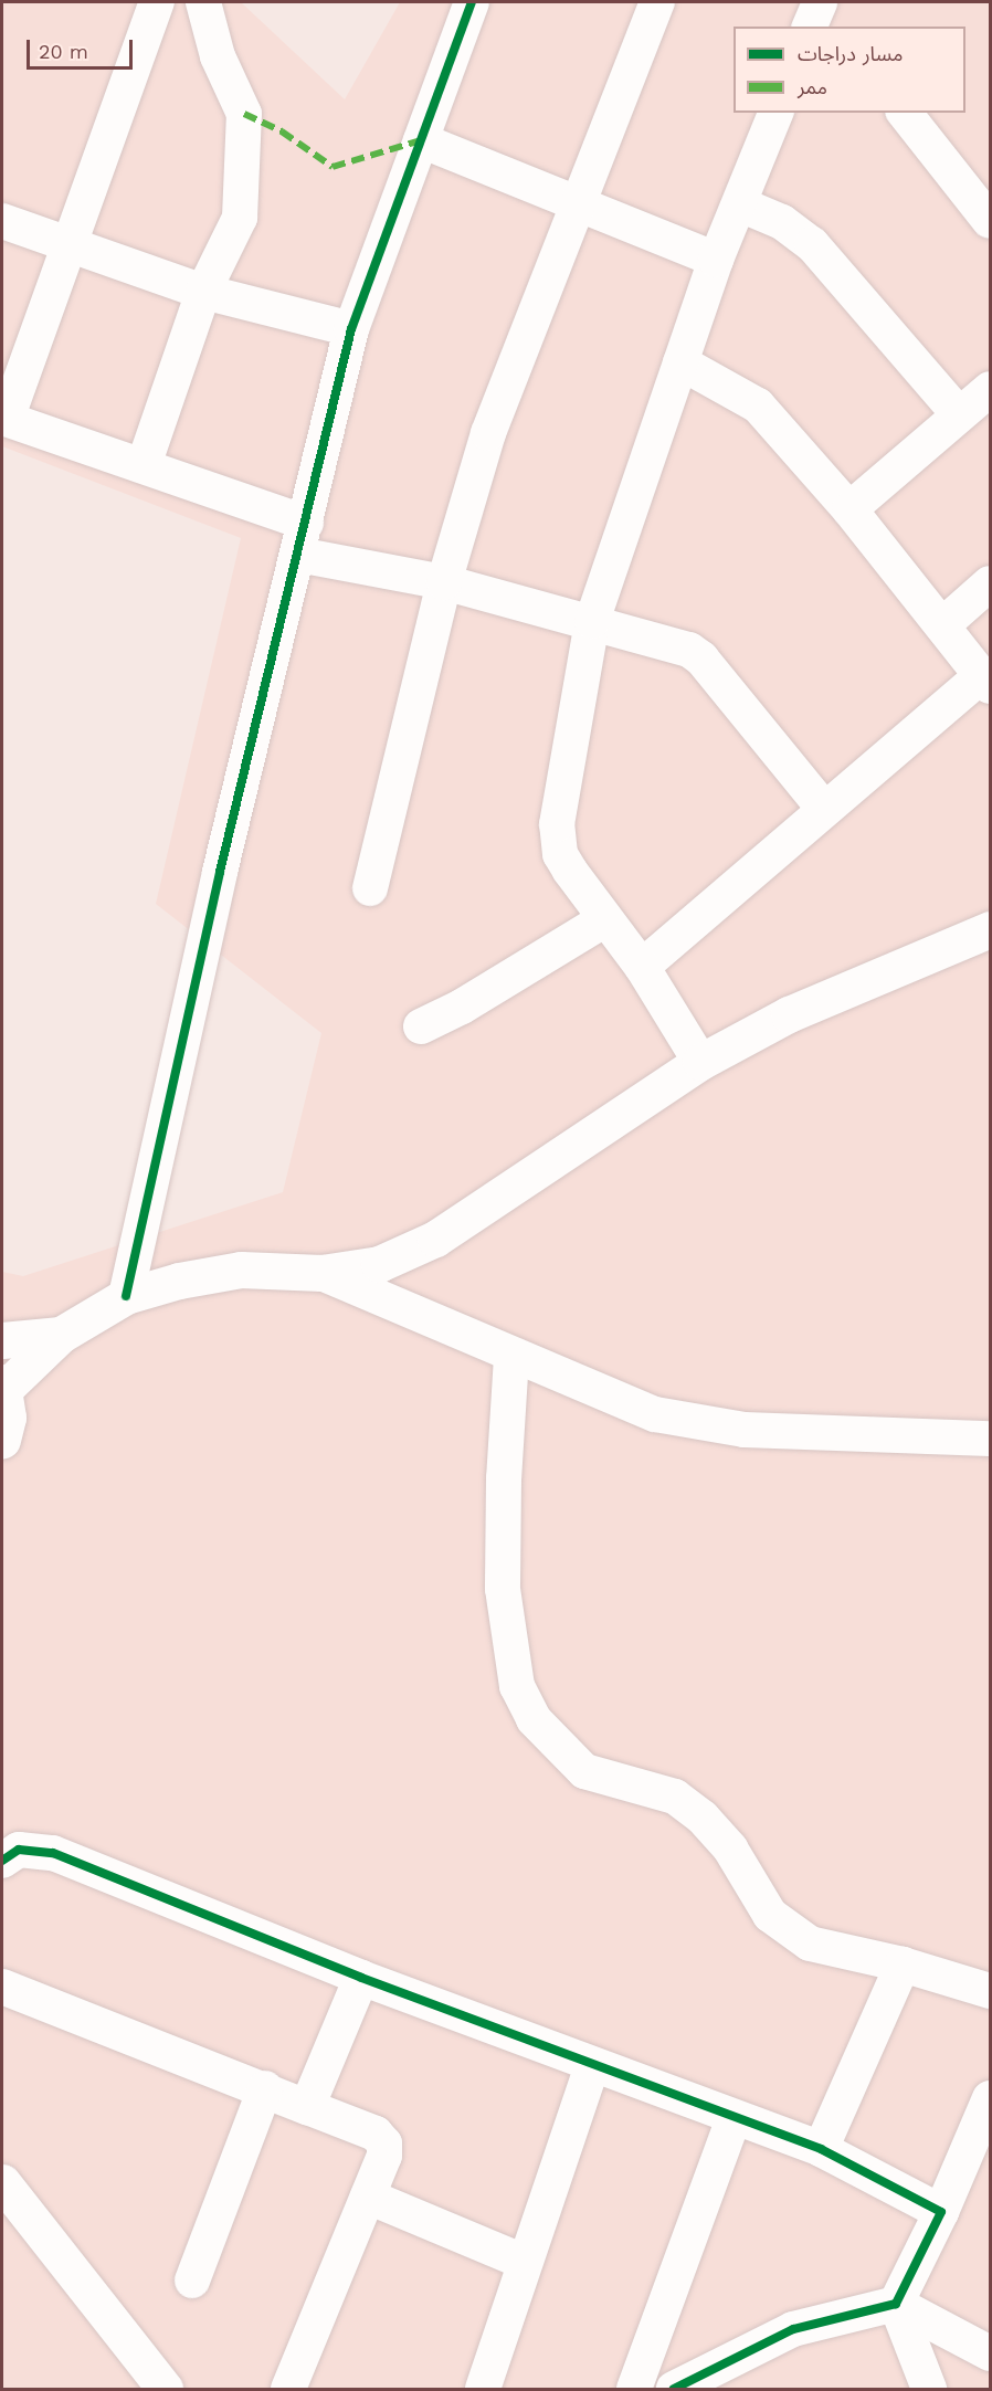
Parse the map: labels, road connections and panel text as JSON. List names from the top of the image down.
{
  "legend": ["مسار دراجات", "ممر"],
  "scale_bar": "20 m"
}
